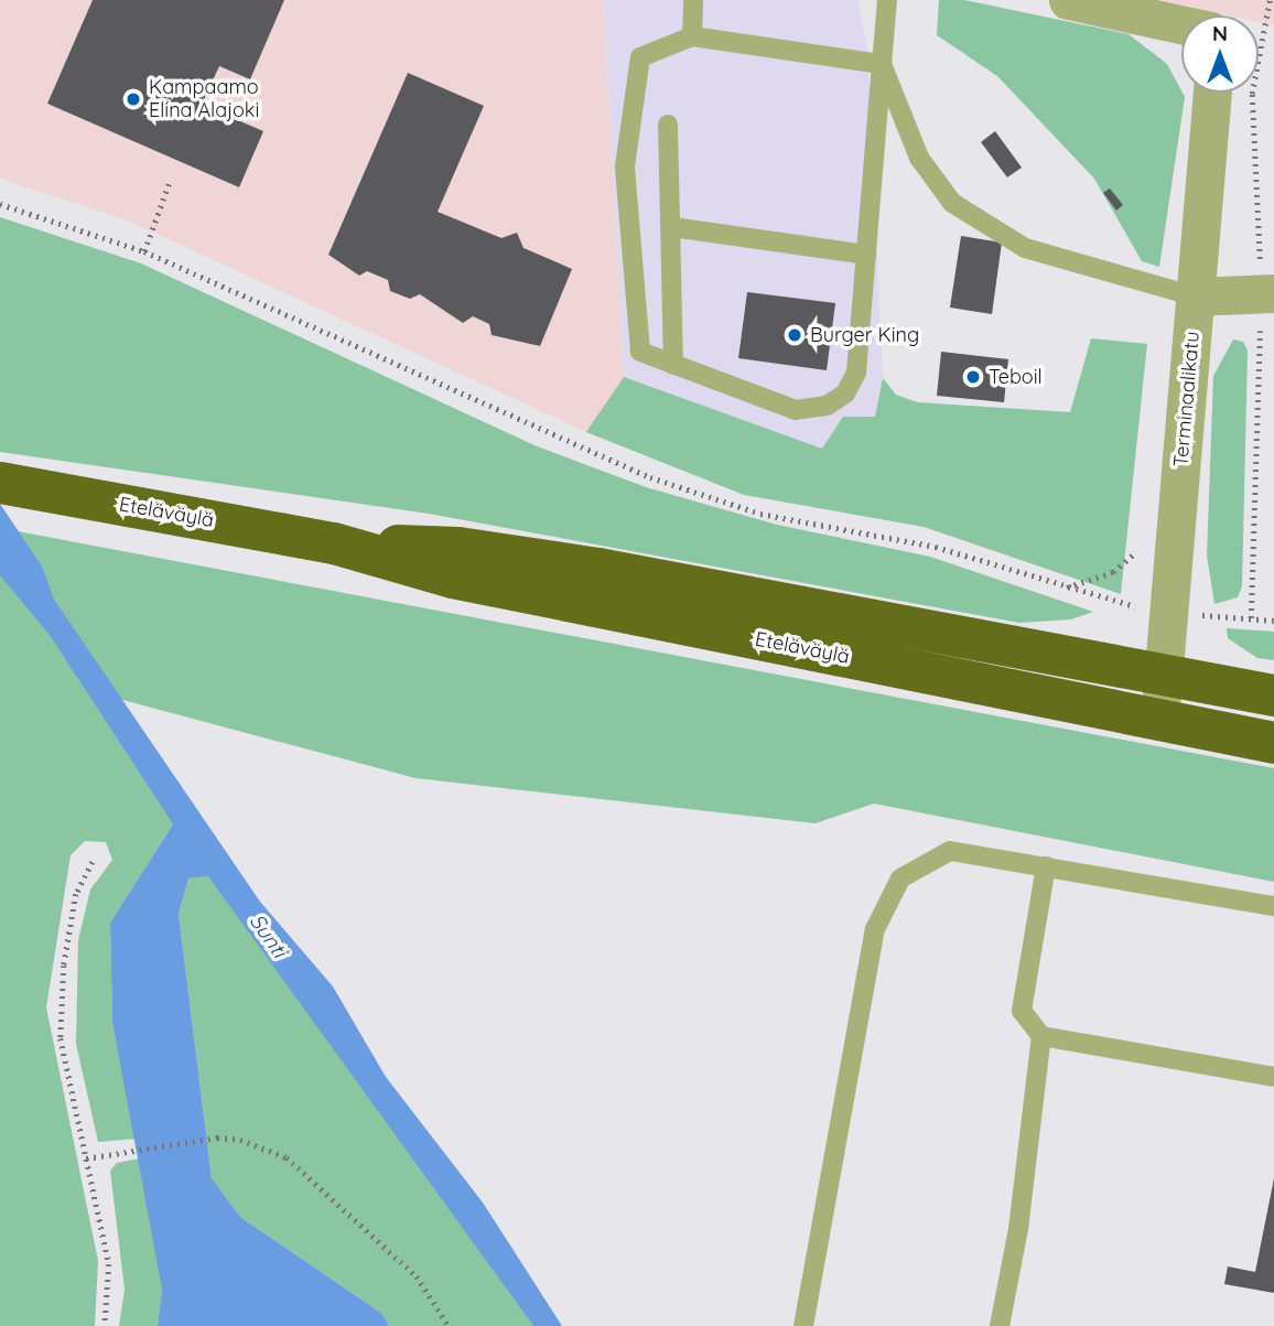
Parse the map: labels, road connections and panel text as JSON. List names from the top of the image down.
{
  "streets": {
    "highway": ["Eteläväylä"],
    "street": ["Terminaalikatu"]
  },
  "crossings": [
    ["Terminaalikatu", "Eteläväylä"]
  ],
  "water": ["Sunti"],
  "places": ["Kampaamo Elina Alajoki", "Burger King", "Teboil"],
  "north": "top"
}
